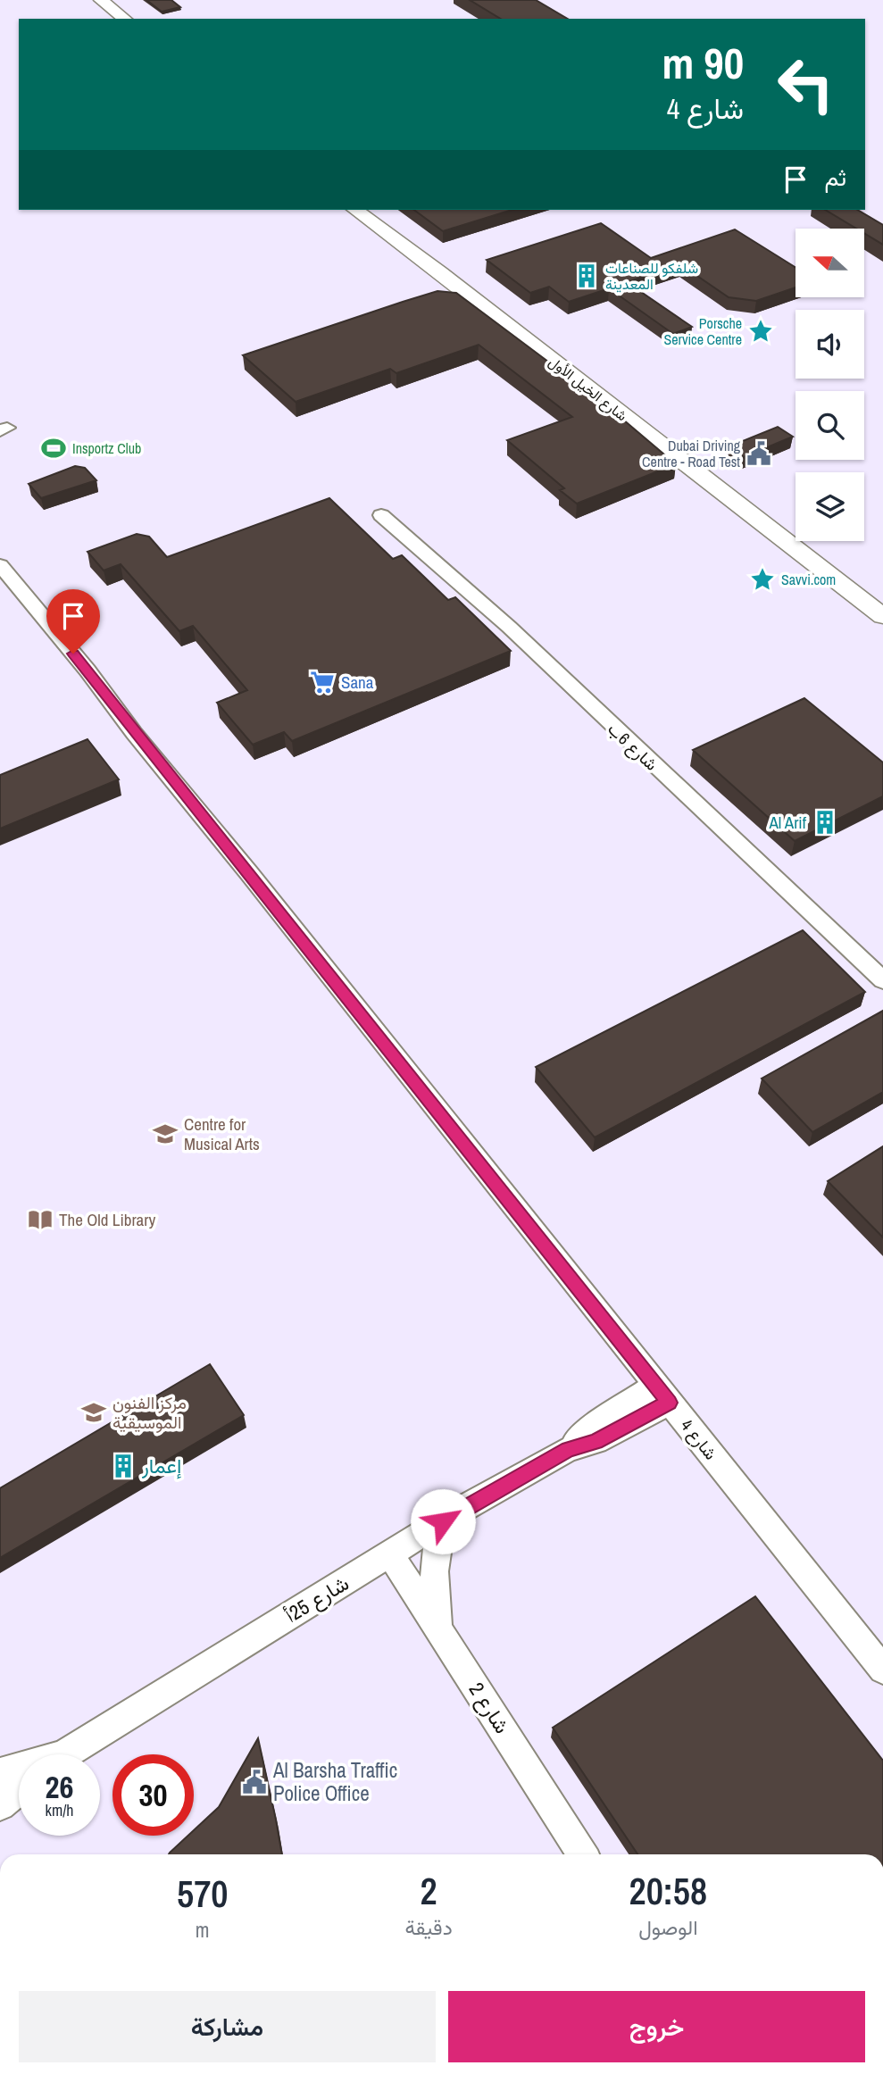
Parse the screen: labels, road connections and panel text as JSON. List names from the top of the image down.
{
  "streets": {
    "main road": ["شارع الخيل الأول"],
    "street": [
      "شارع 6ب",
      "شارع 4",
      "شارع 25أ",
      "شارع 2"
    ]
  },
  "crossings": [
    ["شارع 4", "شارع 25أ"],
    ["شارع 25أ", "شارع 2"]
  ],
  "places": {
    "building": ["شلفكو للصناعات المعدينة", "Al Arif", "إعمار"],
    "place": ["Porsche Service Centre", "Savvi.com"],
    "sports": ["Insportz Club"],
    "public building": ["Dubai Driving Centre - Road Test", "Al Barsha Traffic Police Office"],
    "supermarket": ["Sana"],
    "school or university": ["Centre for Musical Arts", "مركز الفنون الموسيقية"],
    "library": ["The Old Library"]
  },
  "north": "left",
  "page": {
    "turn": ["90 m", "شارع 4"],
    "then": "ثم",
    "speed": "26 km/h",
    "limit": "30",
    "eta": [
      "20:58",
      "الوصول",
      "2",
      "دقيقة",
      "570",
      "m"
    ],
    "buttons": ["خروج", "مشاركة"]
  }
}
